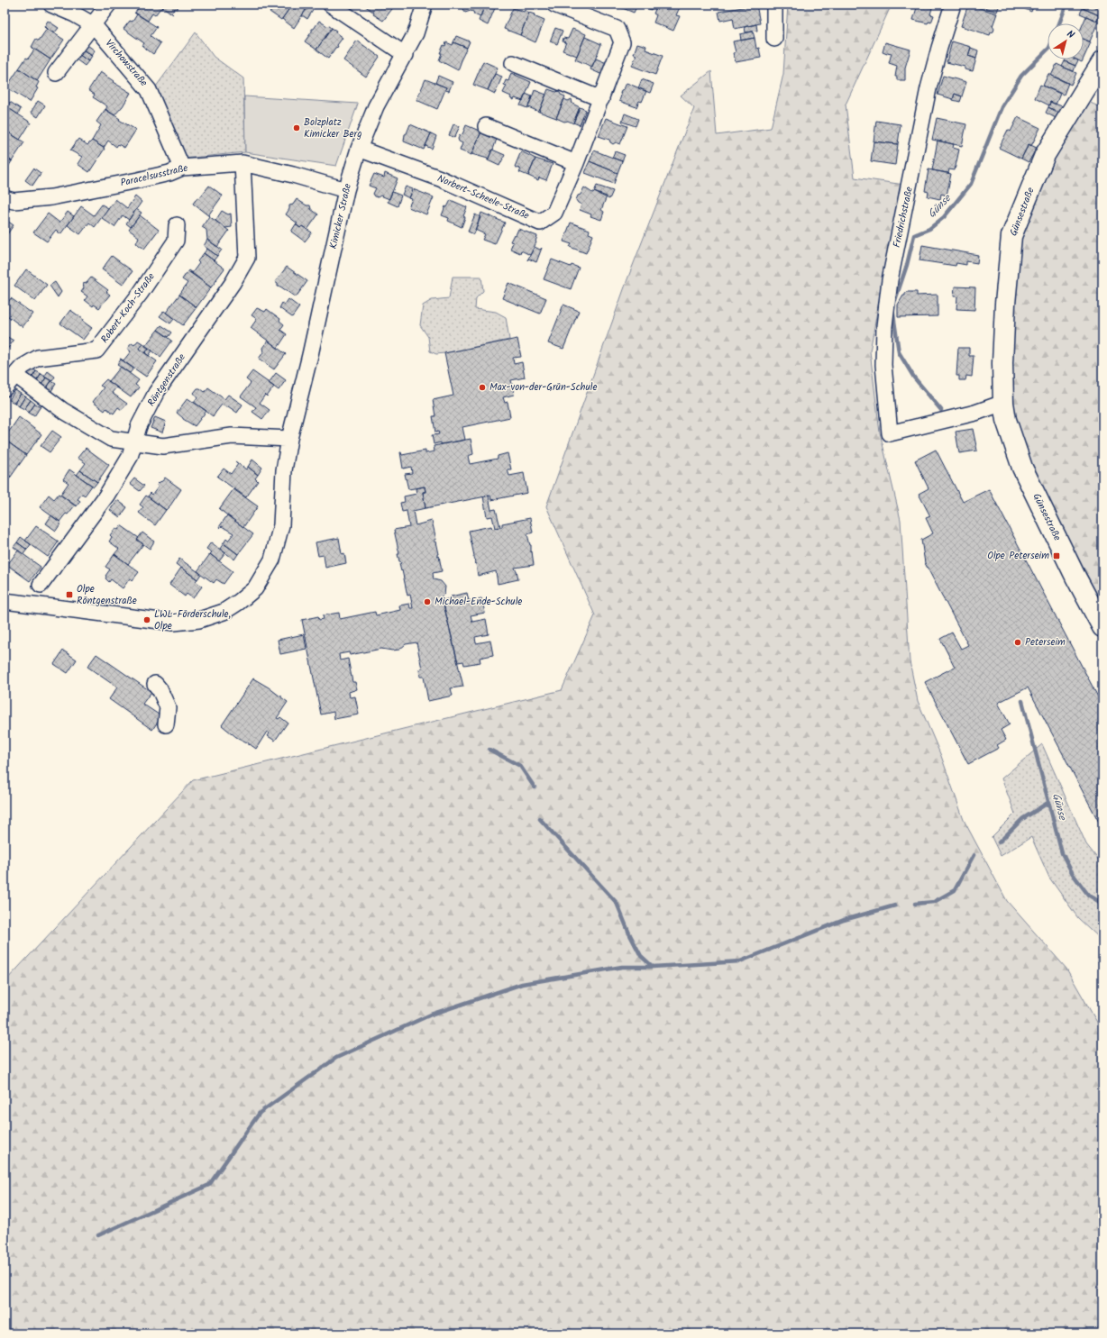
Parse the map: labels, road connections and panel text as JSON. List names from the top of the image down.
{
  "streets": {
    "street": [
      "Virchowstraße",
      "Paracelsusstraße",
      "Norbert-Scheele-Straße",
      "Günsestraße",
      "Kimicker Straße",
      "Friedrichstraße",
      "Robert-Koch-Straße",
      "Röntgenstraße"
    ]
  },
  "crossings": [
    ["Virchowstraße", "Paracelsusstraße"],
    ["Paracelsusstraße", "Kimicker Straße"],
    ["Paracelsusstraße", "Röntgenstraße"],
    ["Norbert-Scheele-Straße", "Kimicker Straße"],
    ["Günsestraße", "Friedrichstraße"]
  ],
  "water": ["Günse"],
  "places": {
    "other": [
      "Bolzplatz Kimicker Berg",
      "Max-von-der-Grün-Schule",
      "Michael-Ende-Schule",
      "LWL-Förderschule, Olpe",
      "Peterseim"
    ],
    "transit": ["Olpe Peterseim", "Olpe Röntgenstraße"]
  },
  "north": "top right"
}
